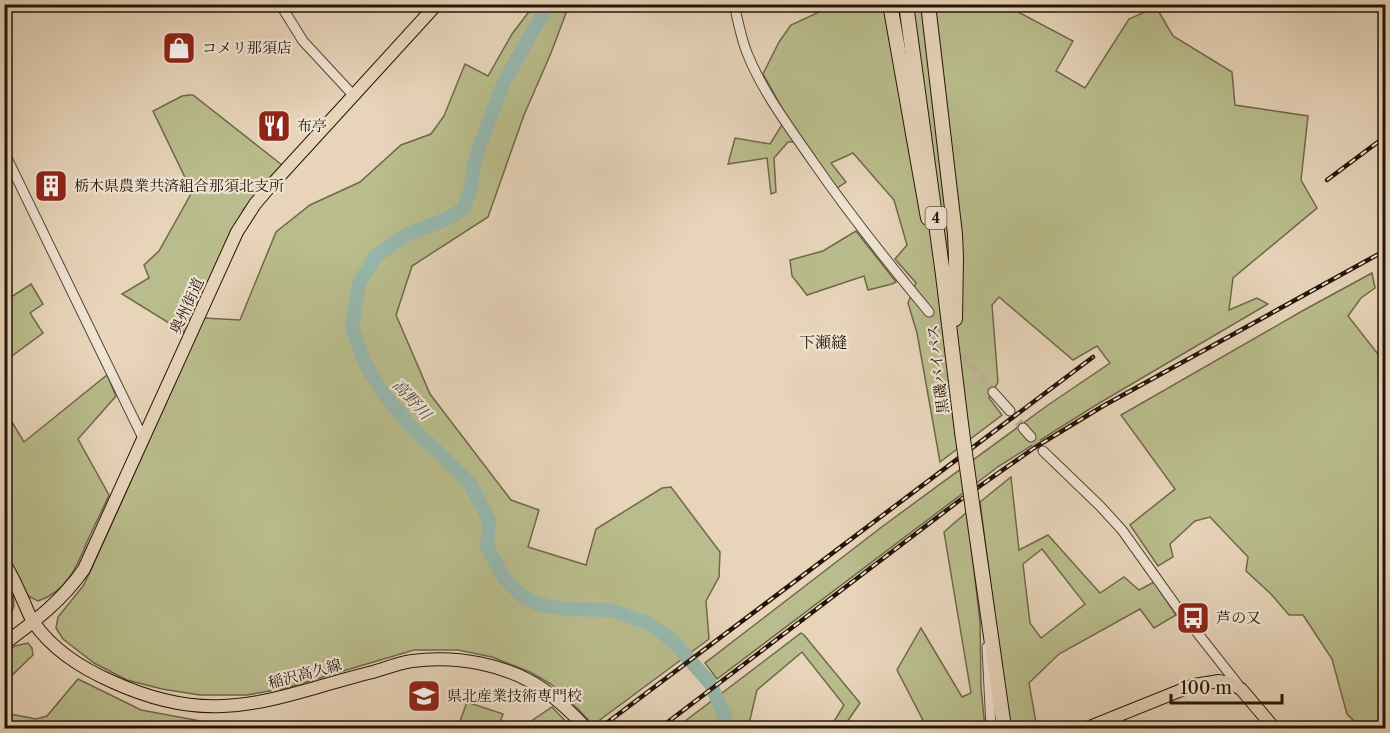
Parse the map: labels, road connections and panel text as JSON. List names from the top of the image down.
{
  "streets": {
    "highway": ["4", "黒磯バイパス"],
    "main road": ["奥州街道", "稲沢高久線"]
  },
  "crossings": [
    ["4", "黒磯バイパス"],
    ["奥州街道", "稲沢高久線"]
  ],
  "districts": ["下瀬縫"],
  "water": ["高野川"],
  "places": {
    "shop": ["コメリ那須店"],
    "restaurant": ["布亭"],
    "building": ["栃木県農業共済組合那須北支所"],
    "bus stop": ["芦の又"],
    "school or university": ["県北産業技術専門校"]
  },
  "scale_bar": "100 m"
}
